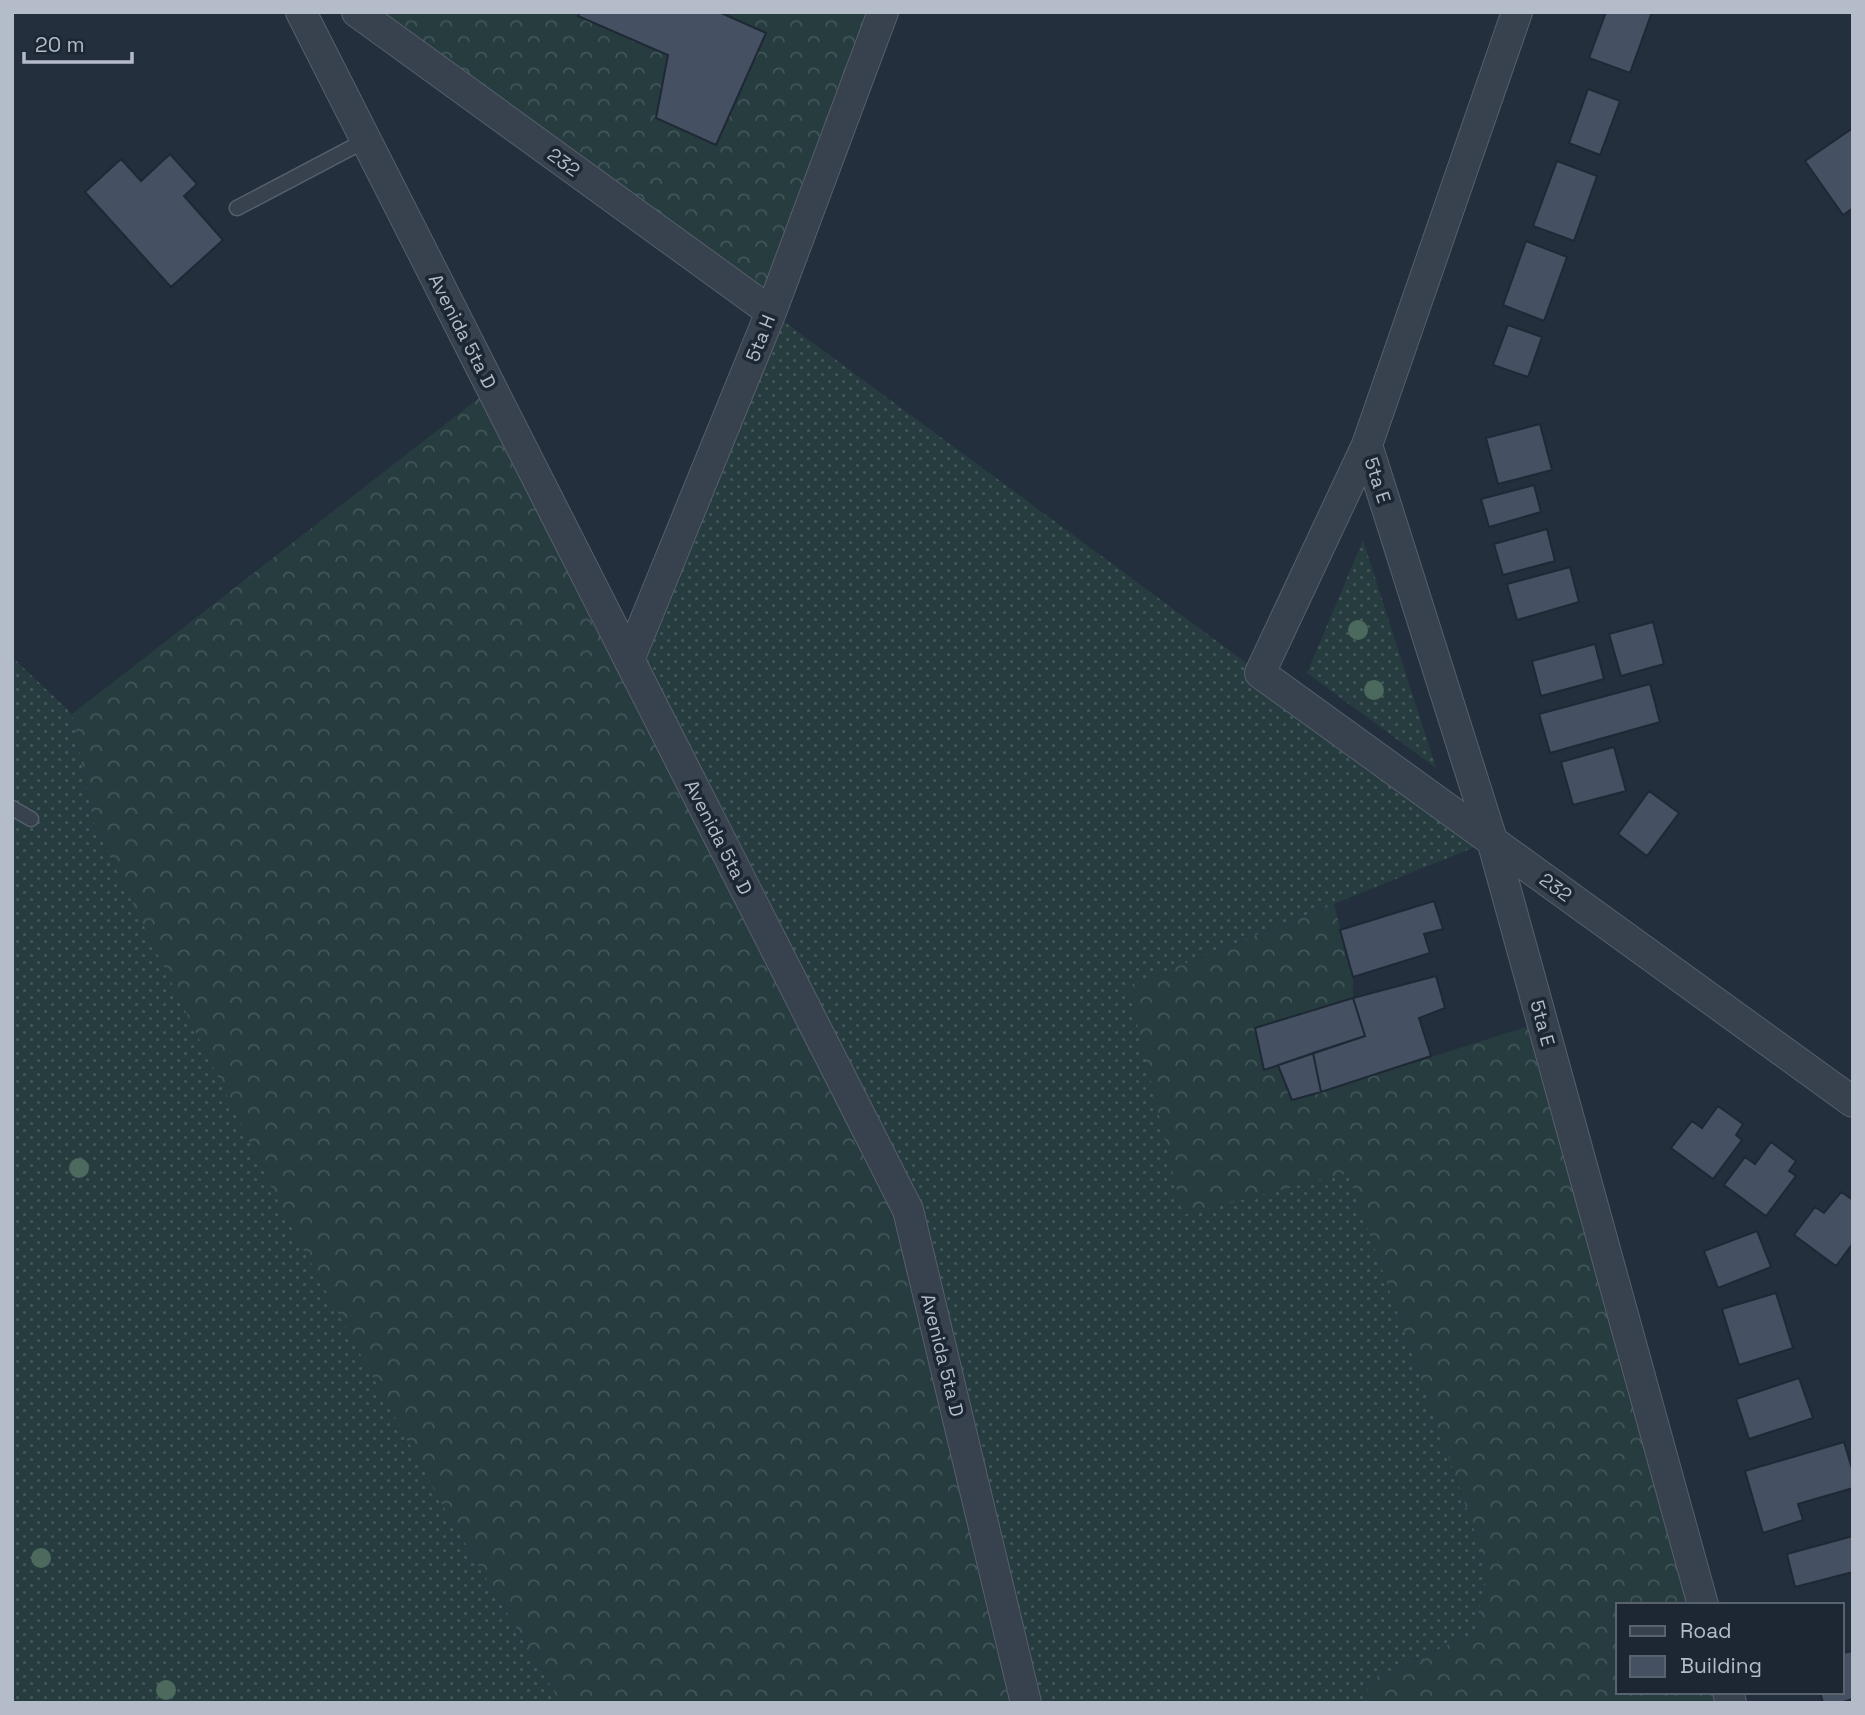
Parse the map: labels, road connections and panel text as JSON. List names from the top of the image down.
{
  "streets": {
    "street": [
      "232",
      "Avenida 5ta D",
      "5ta H",
      "5ta E"
    ]
  },
  "crossings": [
    ["232", "5ta H"],
    ["232", "5ta E"],
    ["Avenida 5ta D", "5ta H"]
  ],
  "legend": ["Road", "Building"],
  "scale_bar": "20 m"
}
